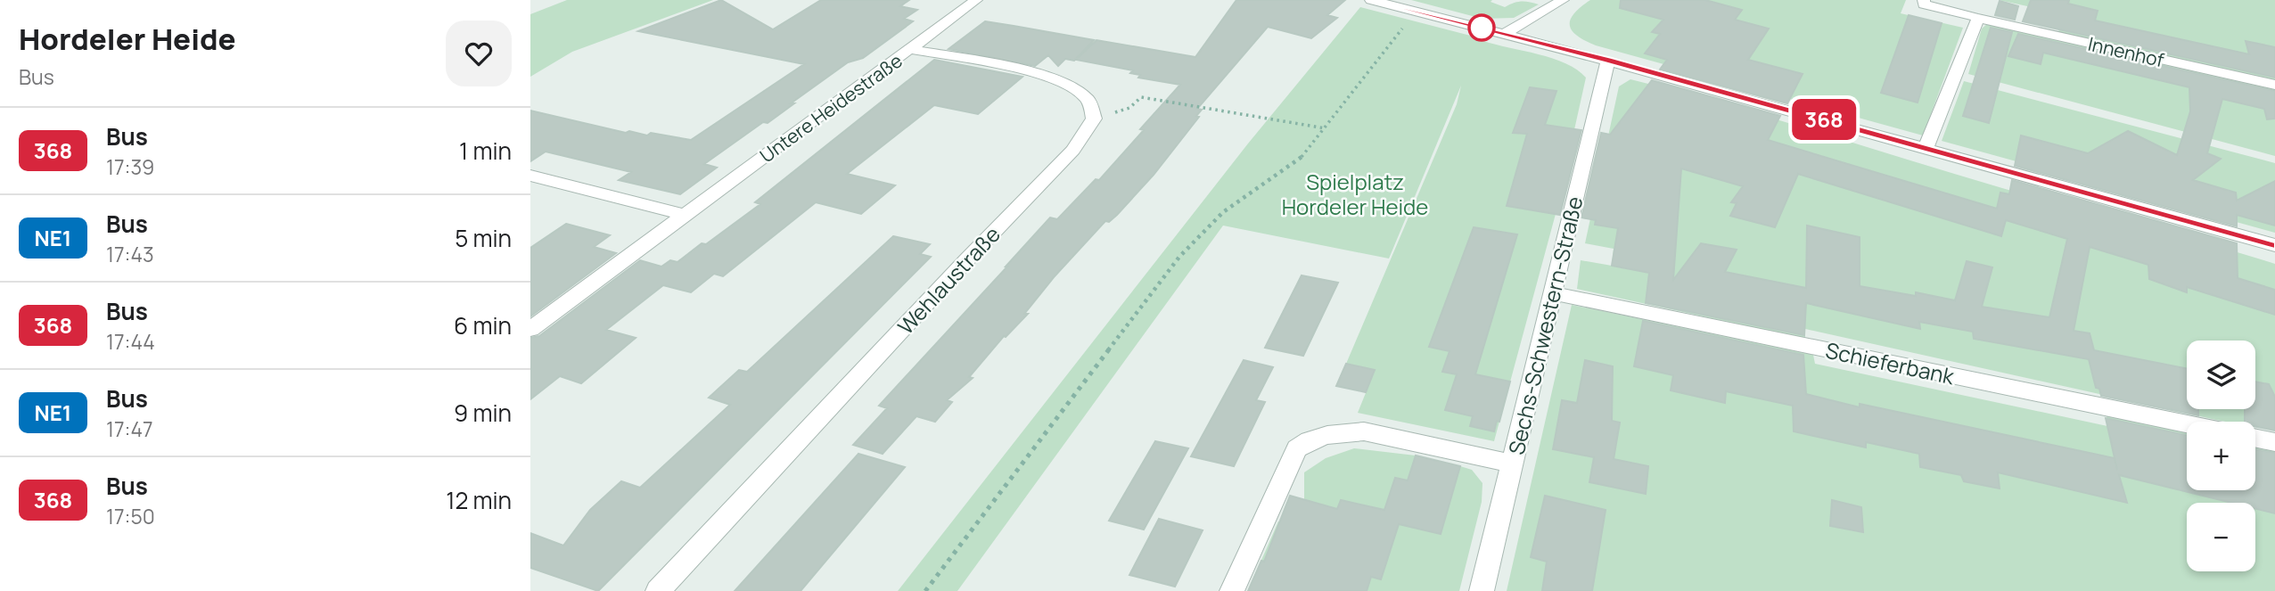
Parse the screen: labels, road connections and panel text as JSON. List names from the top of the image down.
{
  "streets": {
    "street": [
      "Innenhof",
      "Untere Heidestraße",
      "Wehlaustraße",
      "Sechs-Schwestern-Straße",
      "Schieferbank"
    ]
  },
  "crossings": [
    ["Sechs-Schwestern-Straße", "Schieferbank"]
  ],
  "parks": ["Spielplatz Hordeler Heide"],
  "lines": ["bus line 368"],
  "page": {
    "heading": ["Hordeler Heide", "Bus"],
    "on_map": "368",
    "list": [
      {
        "mark": "368",
        "name": "Bus",
        "note": "17:39",
        "value": "1 min"
      },
      {
        "mark": "NE1",
        "name": "Bus",
        "note": "17:43",
        "value": "5 min"
      },
      {
        "mark": "368",
        "name": "Bus",
        "note": "17:44",
        "value": "6 min"
      },
      {
        "mark": "NE1",
        "name": "Bus",
        "note": "17:47",
        "value": "9 min"
      },
      {
        "mark": "368",
        "name": "Bus",
        "note": "17:50",
        "value": "12 min"
      }
    ],
    "map_buttons": ["+", "−"]
  }
}
